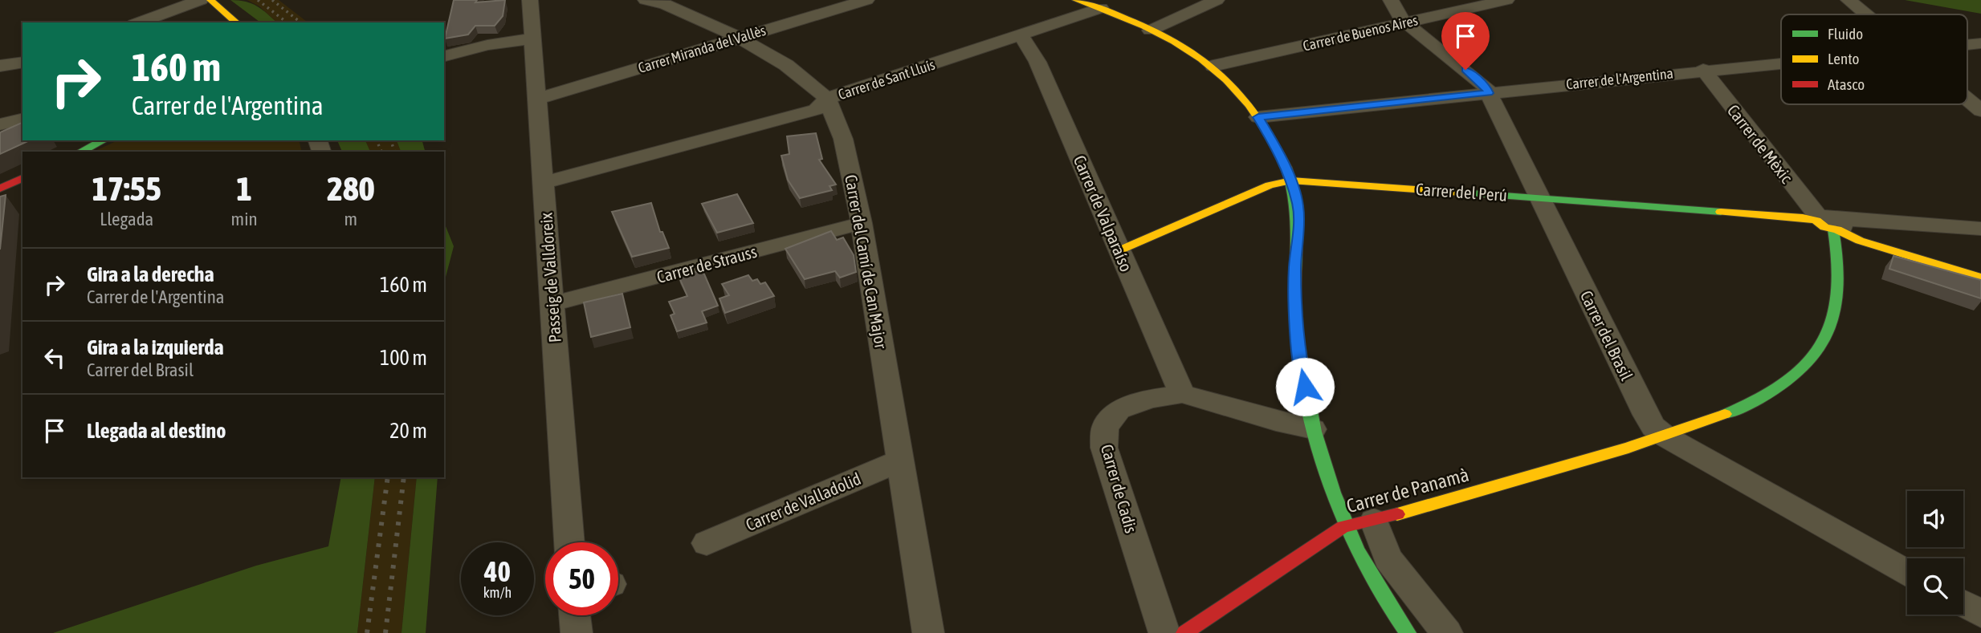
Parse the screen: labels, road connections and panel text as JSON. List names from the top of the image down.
{
  "streets": {
    "street": [
      "Carrer de Buenos Aires",
      "Carrer Miranda del Vallès",
      "Carrer de l'Argentina",
      "Carrer de Sant Lluís",
      "Carrer de Mèxic",
      "Carrer del Perú",
      "Carrer de Valparaíso",
      "Carrer del Camí de Can Major",
      "Carrer de Strauss",
      "Passeig de Valldoreix",
      "Carrer del Brasil",
      "Carrer de Cadis",
      "Carrer de Panamà",
      "Carrer de Valladolid"
    ]
  },
  "crossings": [
    ["Carrer de Buenos Aires", "Carrer del Brasil"],
    ["Carrer Miranda del Vallès", "Carrer del Camí de Can Major"],
    ["Carrer Miranda del Vallès", "Passeig de Valldoreix"],
    ["Carrer de l'Argentina", "Carrer de Mèxic"],
    ["Carrer de l'Argentina", "Carrer del Brasil"],
    ["Carrer de Sant Lluís", "Carrer de Valparaíso"],
    ["Carrer de Sant Lluís", "Carrer del Camí de Can Major"],
    ["Carrer de Sant Lluís", "Passeig de Valldoreix"],
    ["Carrer de Mèxic", "Carrer del Perú"],
    ["Carrer de Mèxic", "Carrer de Panamà"],
    ["Carrer del Perú", "Carrer de Valparaíso"],
    ["Carrer del Perú", "Carrer del Brasil"],
    ["Carrer del Perú", "Carrer de Panamà"],
    ["Carrer de Valparaíso", "Carrer de Cadis"],
    ["Carrer del Camí de Can Major", "Carrer de Strauss"],
    ["Carrer del Camí de Can Major", "Carrer de Valladolid"],
    ["Carrer de Strauss", "Passeig de Valldoreix"],
    ["Carrer del Brasil", "Carrer de Panamà"]
  ],
  "legend": ["Fluido", "Lento", "Atasco"],
  "page": {
    "turn": ["160 m", "Carrer de l'Argentina"],
    "eta": [
      "17:55",
      "Llegada",
      "1",
      "min",
      "280",
      "m"
    ],
    "list": [
      {
        "name": "Gira a la derecha",
        "note": "Carrer de l'Argentina",
        "value": "160 m"
      },
      {
        "name": "Gira a la izquierda",
        "note": "Carrer del Brasil",
        "value": "100 m"
      },
      {
        "name": "Llegada al destino",
        "value": "20 m"
      }
    ],
    "speed": "40 km/h",
    "limit": "50"
  }
}
